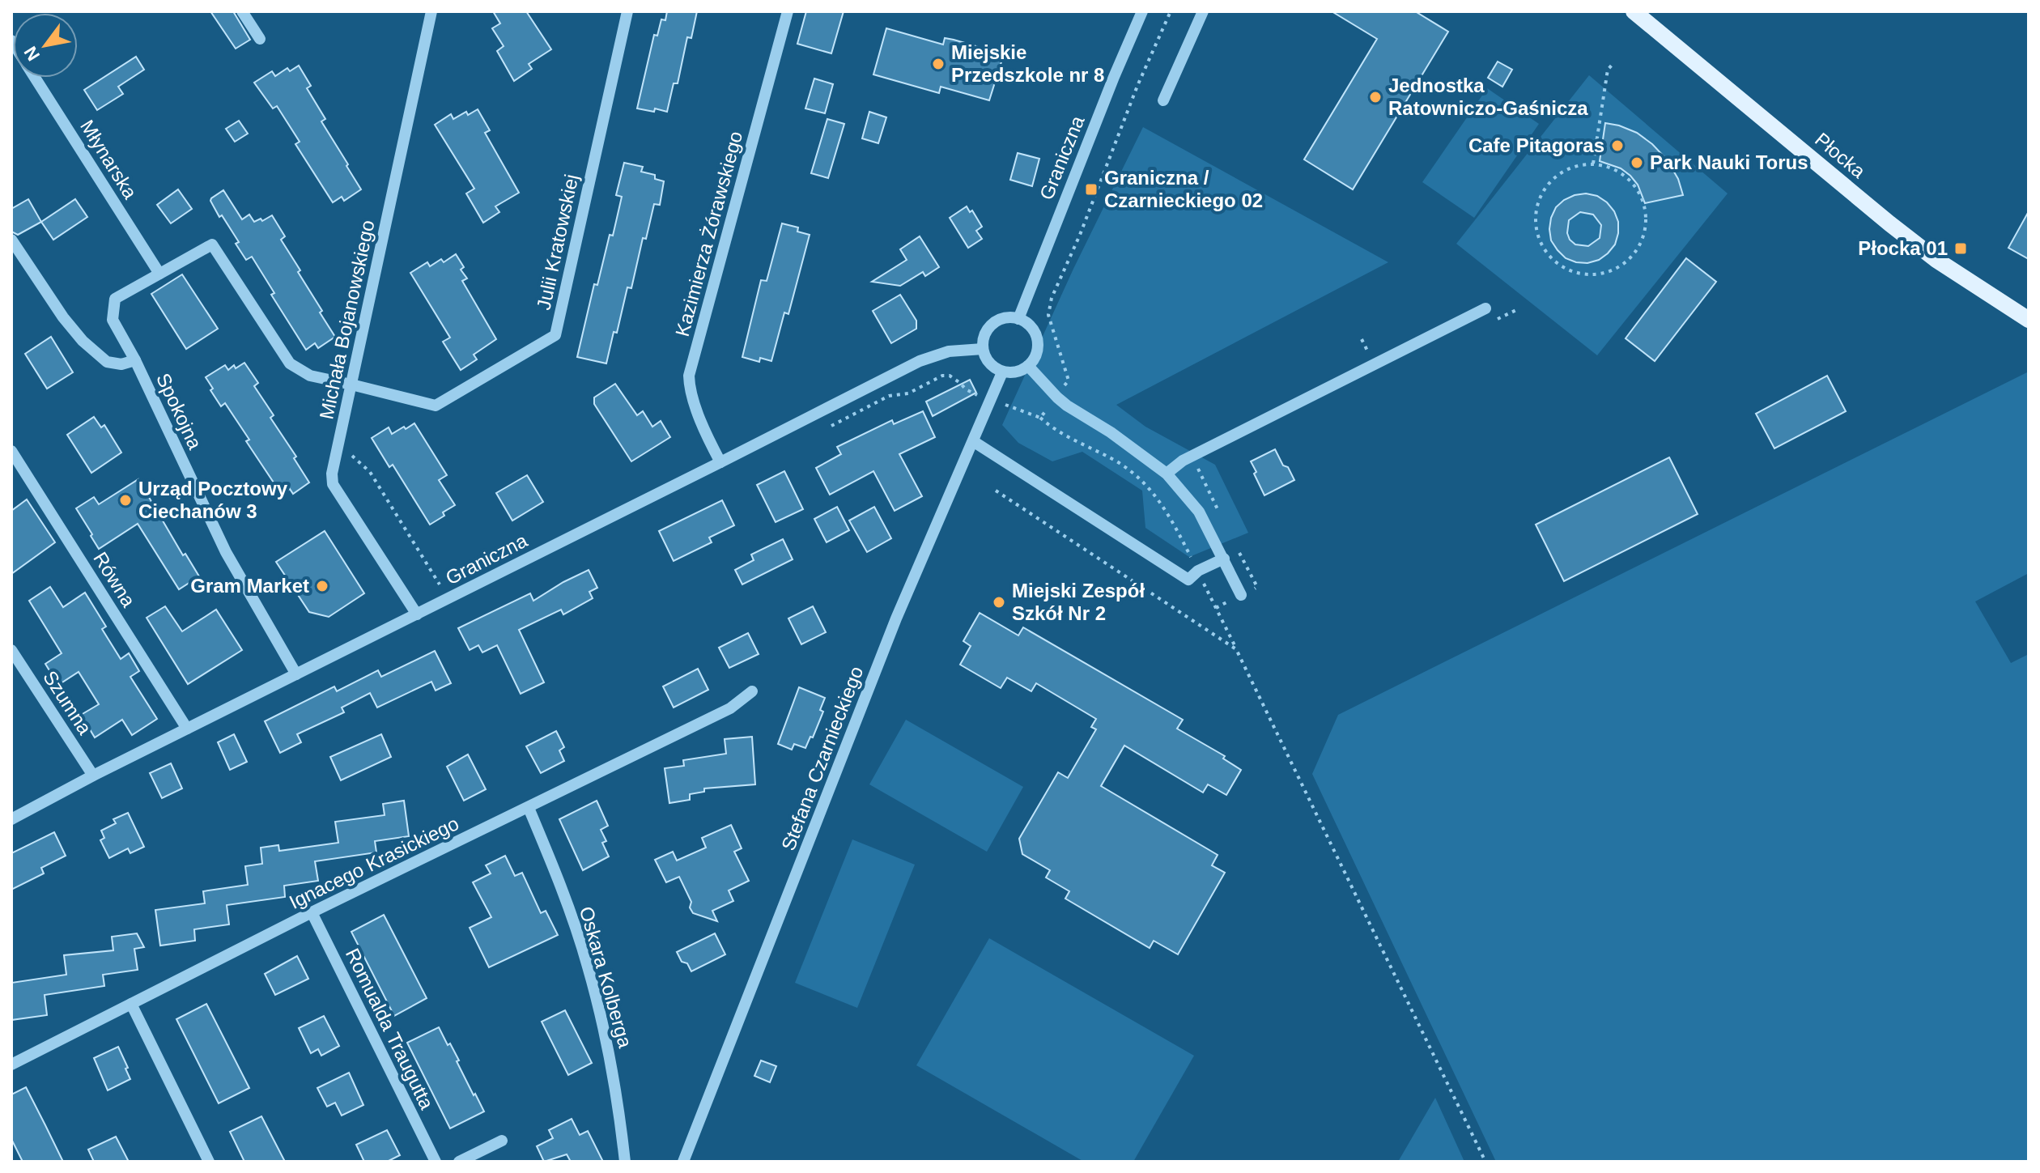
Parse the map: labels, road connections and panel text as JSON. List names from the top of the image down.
{
  "streets": {
    "main road": ["Płocka"],
    "street": [
      "Graniczna",
      "Młynarska",
      "Kazimierza Żórawskiego",
      "Julii Kratowskiej",
      "Michała Bojanowskiego",
      "Spokojna",
      "Równa",
      "Szumna",
      "Stefana Czarnieckiego",
      "Ignacego Krasickiego",
      "Oskara Kolberga",
      "Romualda Traugutta"
    ]
  },
  "crossings": [
    ["Graniczna", "Kazimierza Żórawskiego"],
    ["Graniczna", "Michała Bojanowskiego"],
    ["Graniczna", "Spokojna"],
    ["Graniczna", "Równa"],
    ["Graniczna", "Szumna"],
    ["Graniczna", "Stefana Czarnieckiego"],
    ["Młynarska", "Julii Kratowskiej"],
    ["Julii Kratowskiej", "Michała Bojanowskiego"],
    ["Ignacego Krasickiego", "Oskara Kolberga"],
    ["Ignacego Krasickiego", "Romualda Traugutta"]
  ],
  "places": {
    "other": [
      "Miejskie Przedszkole nr 8",
      "Jednostka Ratowniczo-Gaśnicza",
      "Cafe Pitagoras",
      "Park Nauki Torus",
      "Urząd Pocztowy Ciechanów 3",
      "Gram Market",
      "Miejski Zespół Szkół Nr 2"
    ],
    "transit": ["Graniczna / Czarnieckiego 02", "Płocka 01"]
  },
  "north": "bottom left"
}
